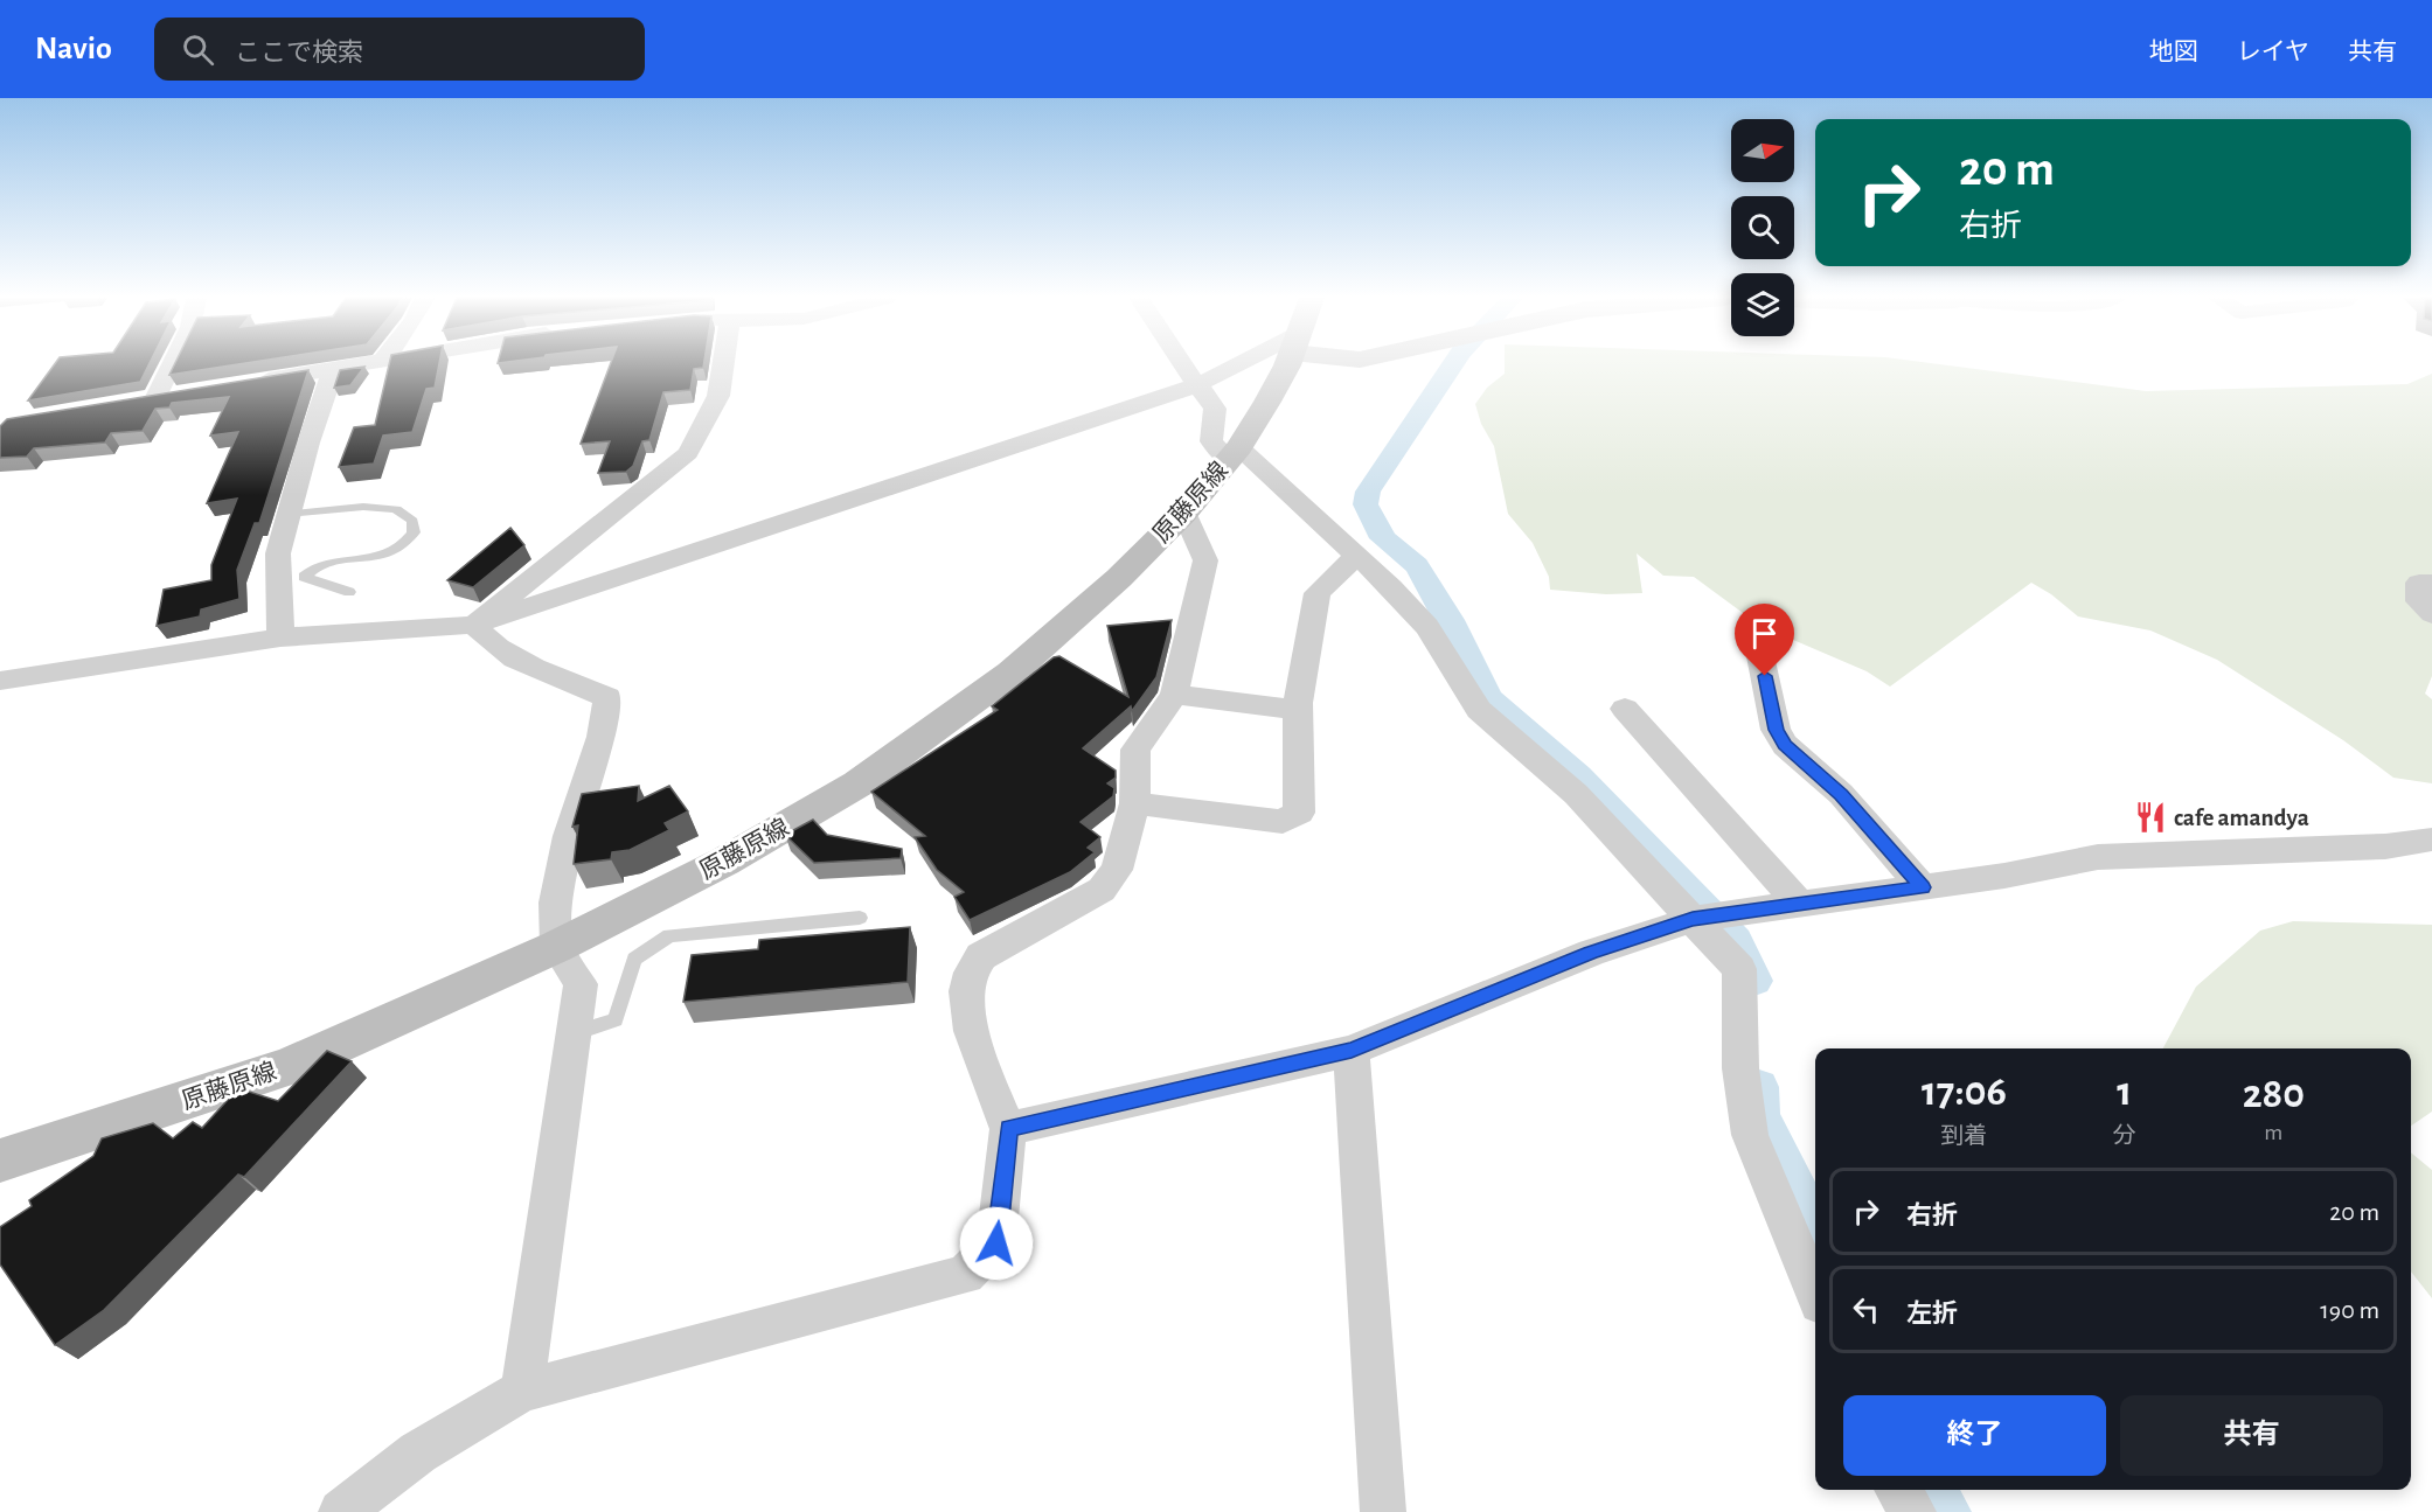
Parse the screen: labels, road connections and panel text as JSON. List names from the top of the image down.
{
  "streets": {
    "main road": ["原藤原線"]
  },
  "places": {
    "restaurant": ["cafe amandya"]
  },
  "north": "right",
  "page": {
    "header": "Navio",
    "search": "ここで検索",
    "nav": ["地図", "レイヤ", "共有"],
    "turn": ["20 m", "右折"],
    "eta": [
      "17:06",
      "到着",
      "1",
      "分",
      "280",
      "m"
    ],
    "list": [
      {
        "name": "右折",
        "value": "20 m"
      },
      {
        "name": "左折",
        "value": "190 m"
      }
    ],
    "buttons": ["終了", "共有"]
  }
}
